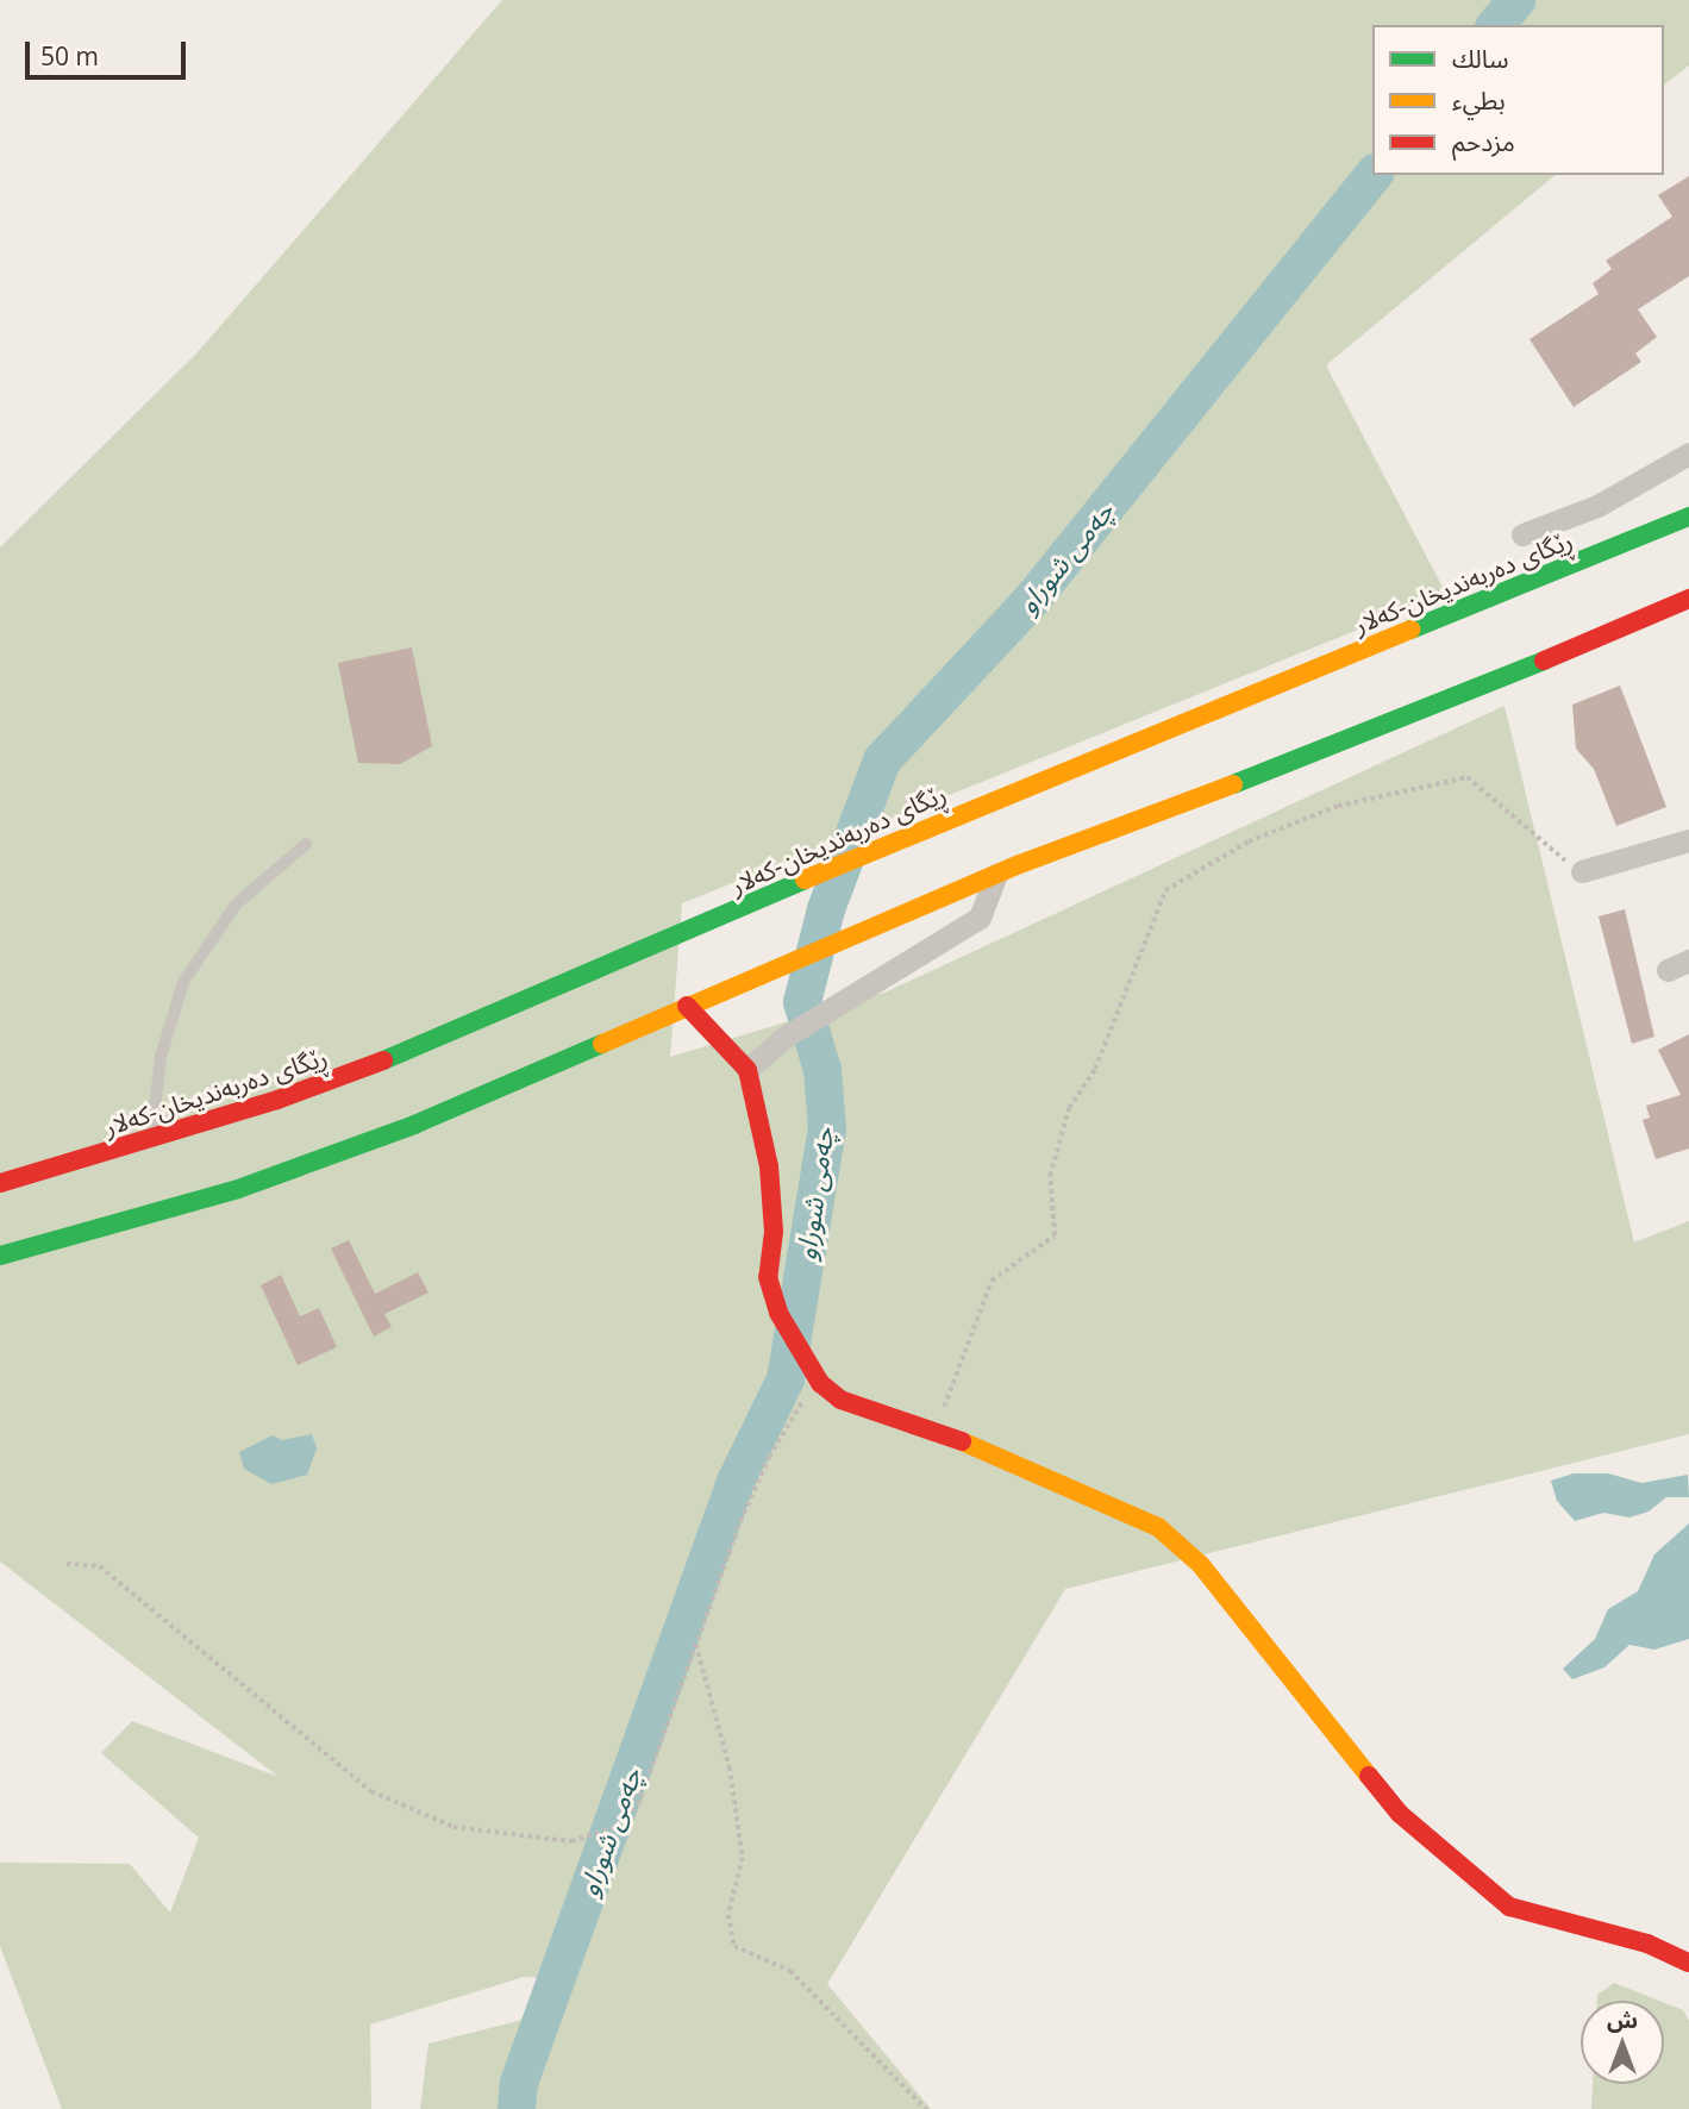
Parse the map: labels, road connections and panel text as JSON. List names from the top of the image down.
{
  "streets": {
    "main road": ["ڕێگای دەربەندیخان-کەلار"]
  },
  "water": ["چەمی شوراو"],
  "legend": ["سالك", "بطيء", "مزدحم"],
  "scale_bar": "50 m",
  "north": "top"
}
